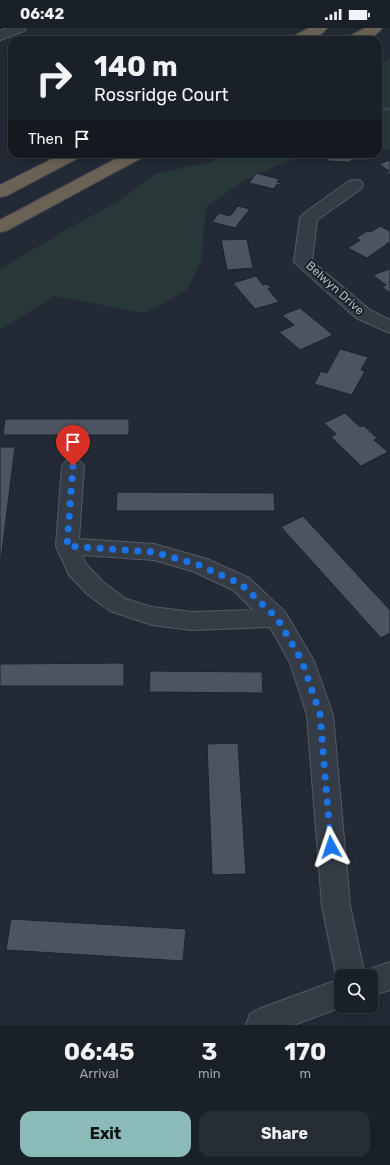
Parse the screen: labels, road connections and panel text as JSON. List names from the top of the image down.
{
  "streets": {
    "street": ["Belwyn Drive"]
  },
  "page": {
    "status": "06:42",
    "turn": ["140 m", "Rossridge Court"],
    "then": "Then",
    "eta": [
      "06:45",
      "Arrival",
      "3",
      "min",
      "170",
      "m"
    ],
    "buttons": ["Exit", "Share"]
  }
}
